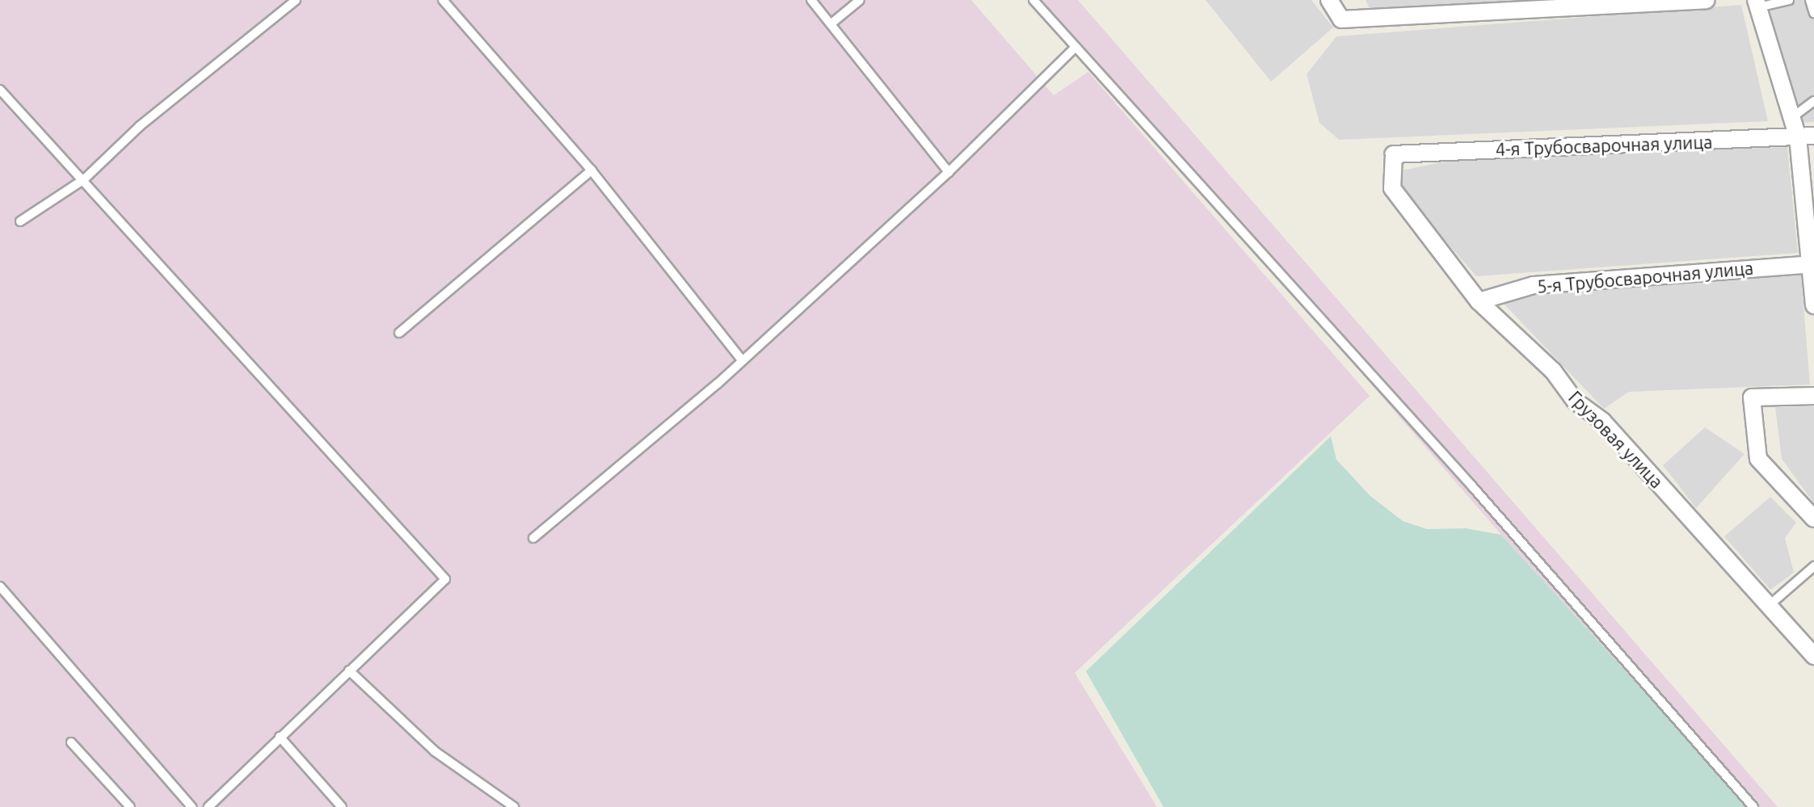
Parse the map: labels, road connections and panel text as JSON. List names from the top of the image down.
{
  "streets": {
    "street": ["4-я Трубосварочная улица", "5-я Трубосварочная улица", "Грузовая улица"]
  },
  "crossings": [
    ["4-я Трубосварочная улица", "Грузовая улица"],
    ["5-я Трубосварочная улица", "Грузовая улица"]
  ]
}
